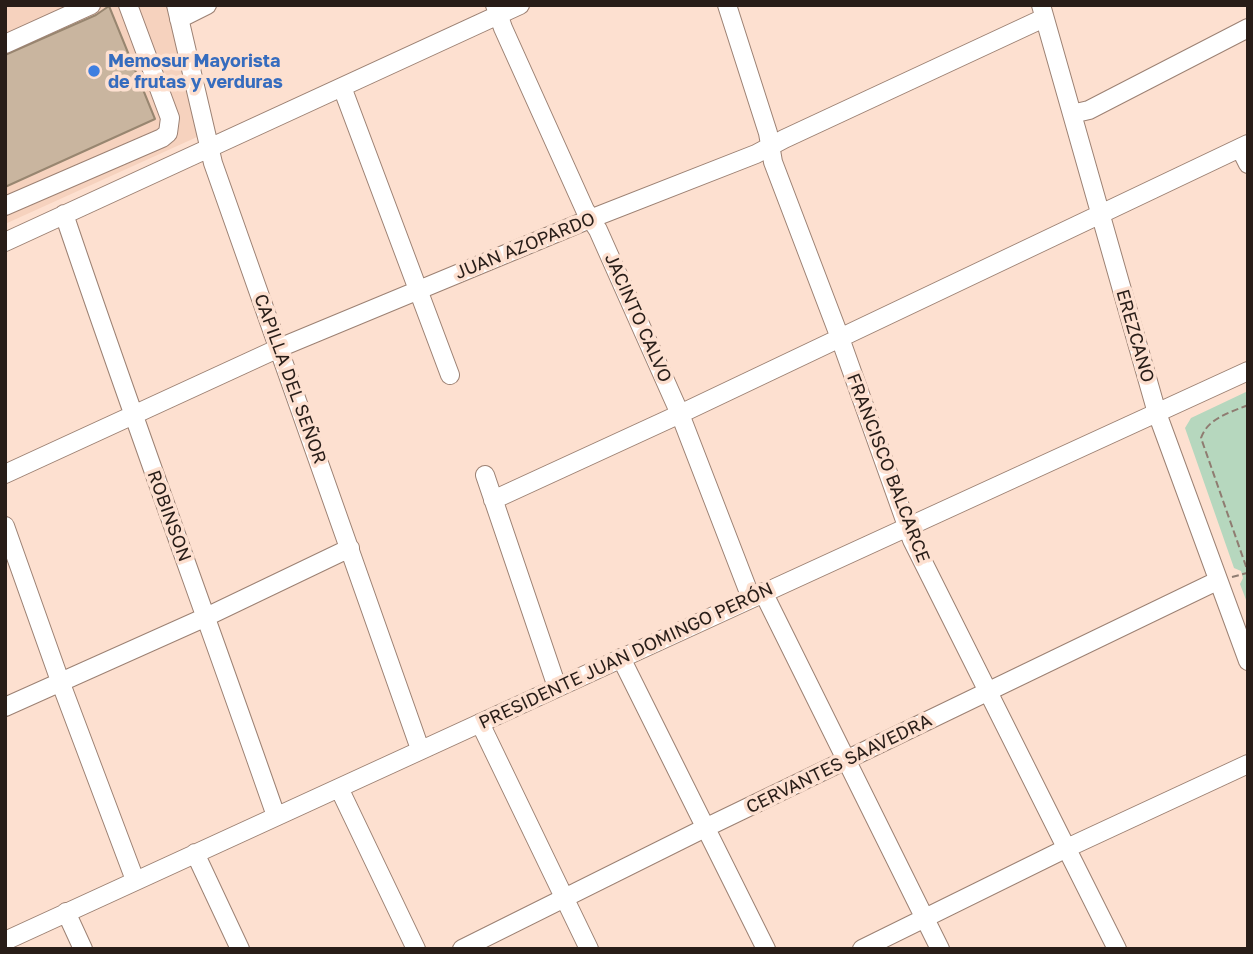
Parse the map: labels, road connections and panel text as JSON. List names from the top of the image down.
{
  "streets": {
    "street": [
      "JUAN AZOPARDO",
      "JACINTO CALVO",
      "EREZCANO",
      "CAPILLA DEL SEÑOR",
      "FRANCISCO BALCARCE",
      "ROBINSON",
      "PRESIDENTE JUAN DOMINGO PERÓN",
      "CERVANTES SAAVEDRA"
    ]
  },
  "crossings": [
    ["JUAN AZOPARDO", "JACINTO CALVO"],
    ["JUAN AZOPARDO", "EREZCANO"],
    ["JUAN AZOPARDO", "CAPILLA DEL SEÑOR"],
    ["JUAN AZOPARDO", "FRANCISCO BALCARCE"],
    ["JUAN AZOPARDO", "ROBINSON"],
    ["JACINTO CALVO", "PRESIDENTE JUAN DOMINGO PERÓN"],
    ["JACINTO CALVO", "CERVANTES SAAVEDRA"],
    ["EREZCANO", "PRESIDENTE JUAN DOMINGO PERÓN"],
    ["EREZCANO", "CERVANTES SAAVEDRA"],
    ["CAPILLA DEL SEÑOR", "PRESIDENTE JUAN DOMINGO PERÓN"],
    ["FRANCISCO BALCARCE", "PRESIDENTE JUAN DOMINGO PERÓN"],
    ["FRANCISCO BALCARCE", "CERVANTES SAAVEDRA"],
    ["ROBINSON", "PRESIDENTE JUAN DOMINGO PERÓN"]
  ],
  "places": ["Memosur Mayorista de frutas y verduras"]
}
